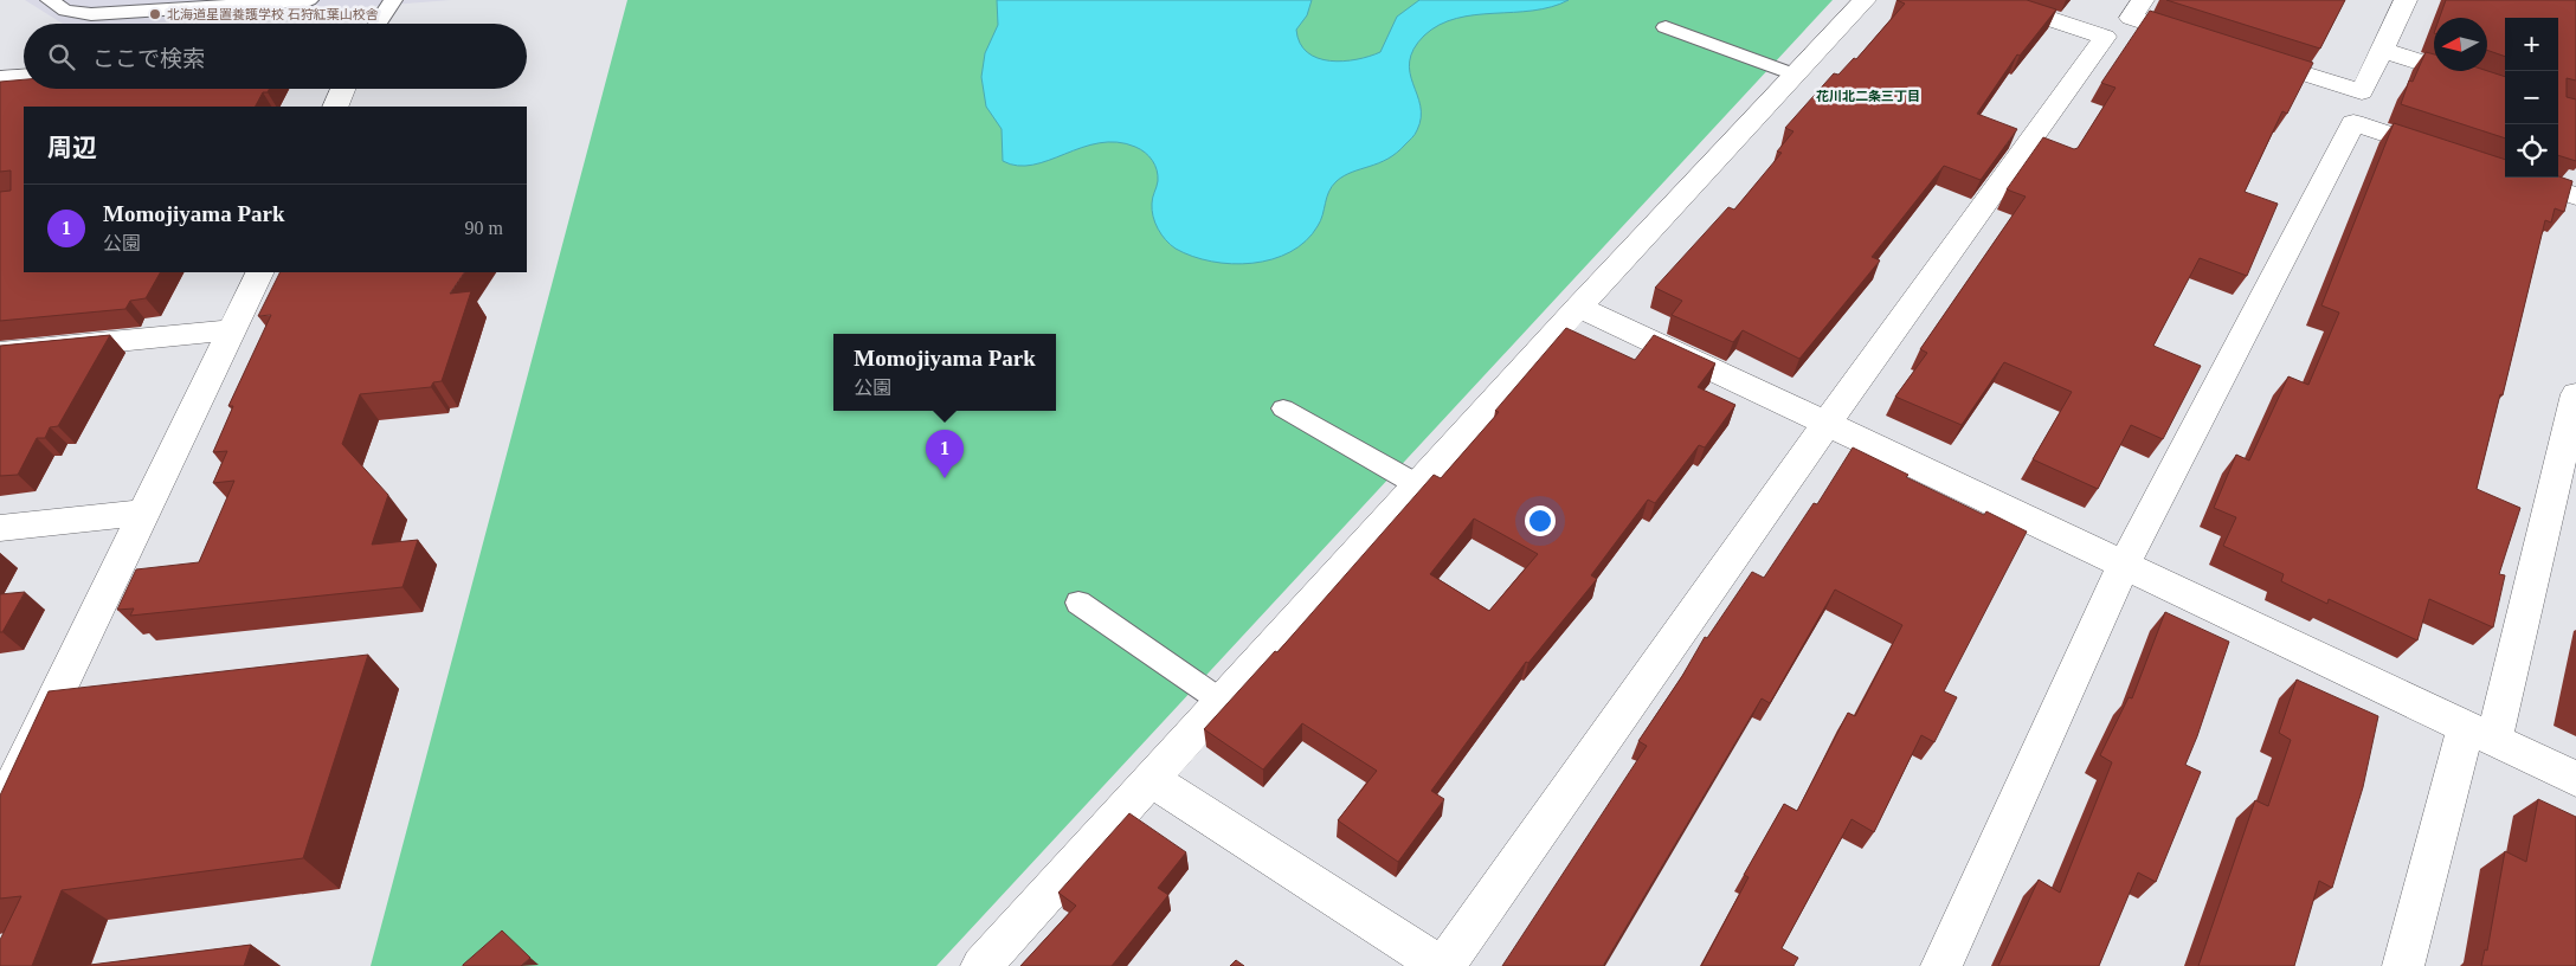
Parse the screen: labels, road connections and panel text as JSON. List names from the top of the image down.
{
  "districts": ["花川北二条三丁目"],
  "places": ["北海道星置養護学校 石狩紅葉山校舎"],
  "north": "left",
  "page": {
    "map_buttons": ["+", "−"],
    "search": "ここで検索",
    "heading": "周辺",
    "list": [
      {
        "mark": "1",
        "name": "Momojiyama Park",
        "note": "公園",
        "value": "90 m"
      }
    ],
    "popup": ["Momojiyama Park", "公園"],
    "pins": "1"
  }
}
